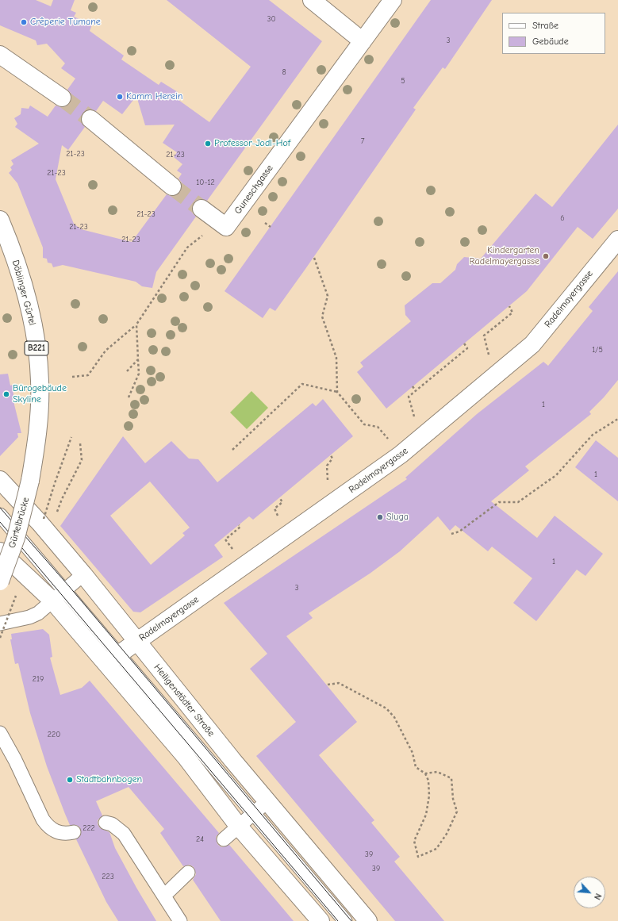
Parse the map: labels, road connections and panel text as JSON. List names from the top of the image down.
{
  "streets": {
    "main road": [
      "Guneschgasse",
      "Döblinger Gürtel",
      "Radelmayergasse",
      "B221",
      "Gürtelbrücke",
      "Heiligenstädter Straße"
    ]
  },
  "crossings": [
    ["Döblinger Gürtel", "Gürtelbrücke"],
    ["Radelmayergasse", "Heiligenstädter Straße"]
  ],
  "places": [
    "Crêperie Tumane",
    "Kamm Herein",
    "Professor-Jodl-Hof",
    "Kindergarten Radelmayergasse",
    "Bürogebäude Skyline",
    "Sluga",
    "Stadtbahnbogen"
  ],
  "house_numbers": [
    "30",
    "3",
    "8",
    "5",
    "7",
    "21-23",
    "21-23",
    "21-23",
    "10-12",
    "21-23",
    "6",
    "21-23",
    "21-23",
    "1/5",
    "1",
    "1",
    "1",
    "3",
    "219",
    "220",
    "222",
    "24",
    "39",
    "39",
    "223"
  ],
  "legend": ["Straße", "Gebäude"],
  "north": "bottom right"
}
